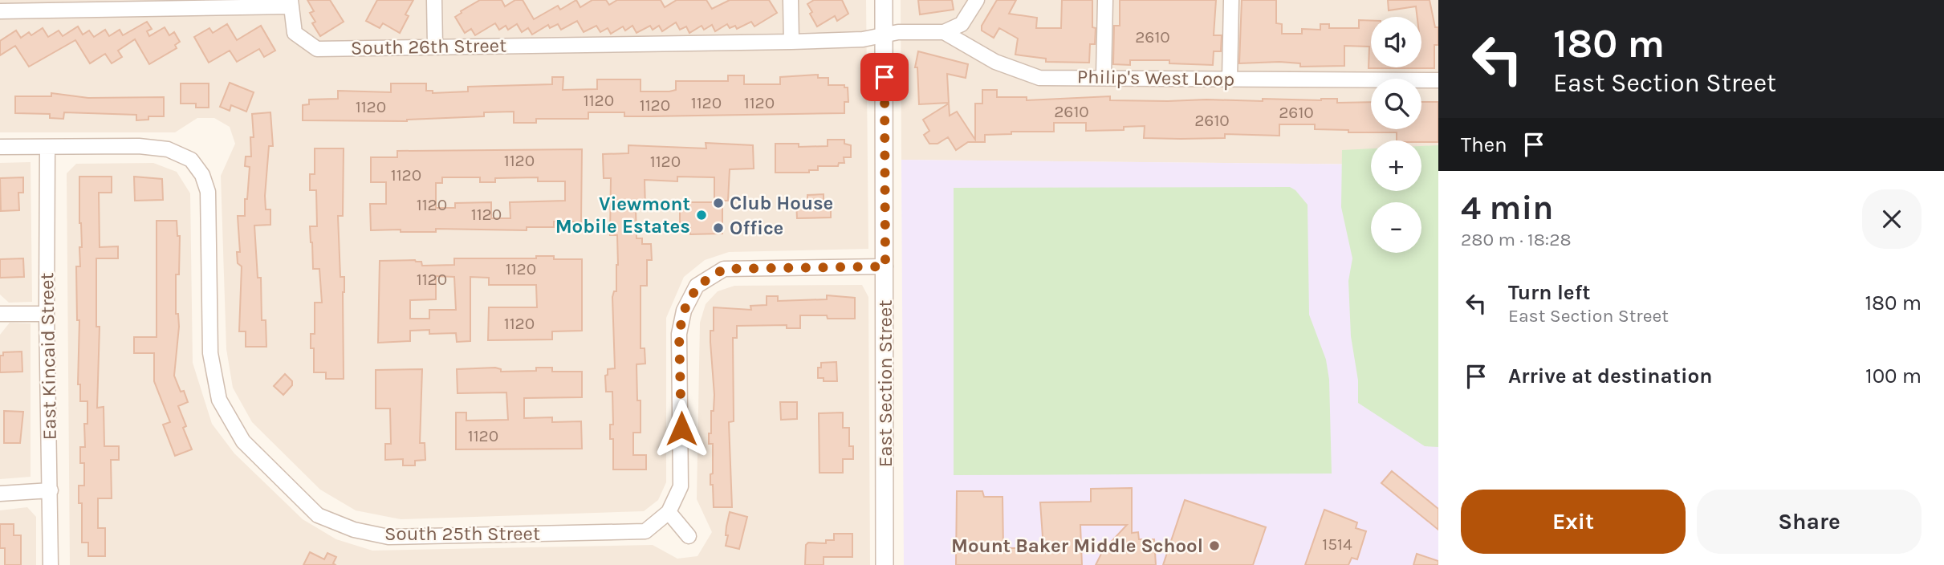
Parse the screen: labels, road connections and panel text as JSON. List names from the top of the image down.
{
  "streets": {
    "street": [
      "South 26th Street",
      "Philip's West Loop",
      "East Kincaid Street",
      "East Section Street",
      "South 25th Street"
    ]
  },
  "crossings": [
    ["South 26th Street", "Philip's West Loop"],
    ["South 26th Street", "East Section Street"],
    ["Philip's West Loop", "East Section Street"],
    ["East Kincaid Street", "South 25th Street"],
    ["East Section Street", "South 25th Street"]
  ],
  "places": [
    "Club House",
    "Viewmont Mobile Estates",
    "Office",
    "Mount Baker Middle School"
  ],
  "house_numbers": [
    "2610",
    "1120",
    "1120",
    "1120",
    "1120",
    "1120",
    "2610",
    "2610",
    "2610",
    "1120",
    "1120",
    "1120",
    "1120",
    "1120",
    "1120",
    "1120",
    "1120",
    "1120",
    "1514"
  ],
  "page": {
    "turn": ["180 m", "East Section Street"],
    "map_buttons": ["+", "−"],
    "then": "Then",
    "heading": ["4 min", "280 m · 18:28"],
    "list": [
      {
        "name": "Turn left",
        "note": "East Section Street",
        "value": "180 m"
      },
      {
        "name": "Arrive at destination",
        "value": "100 m"
      }
    ],
    "buttons": ["Exit", "Share"]
  }
}
